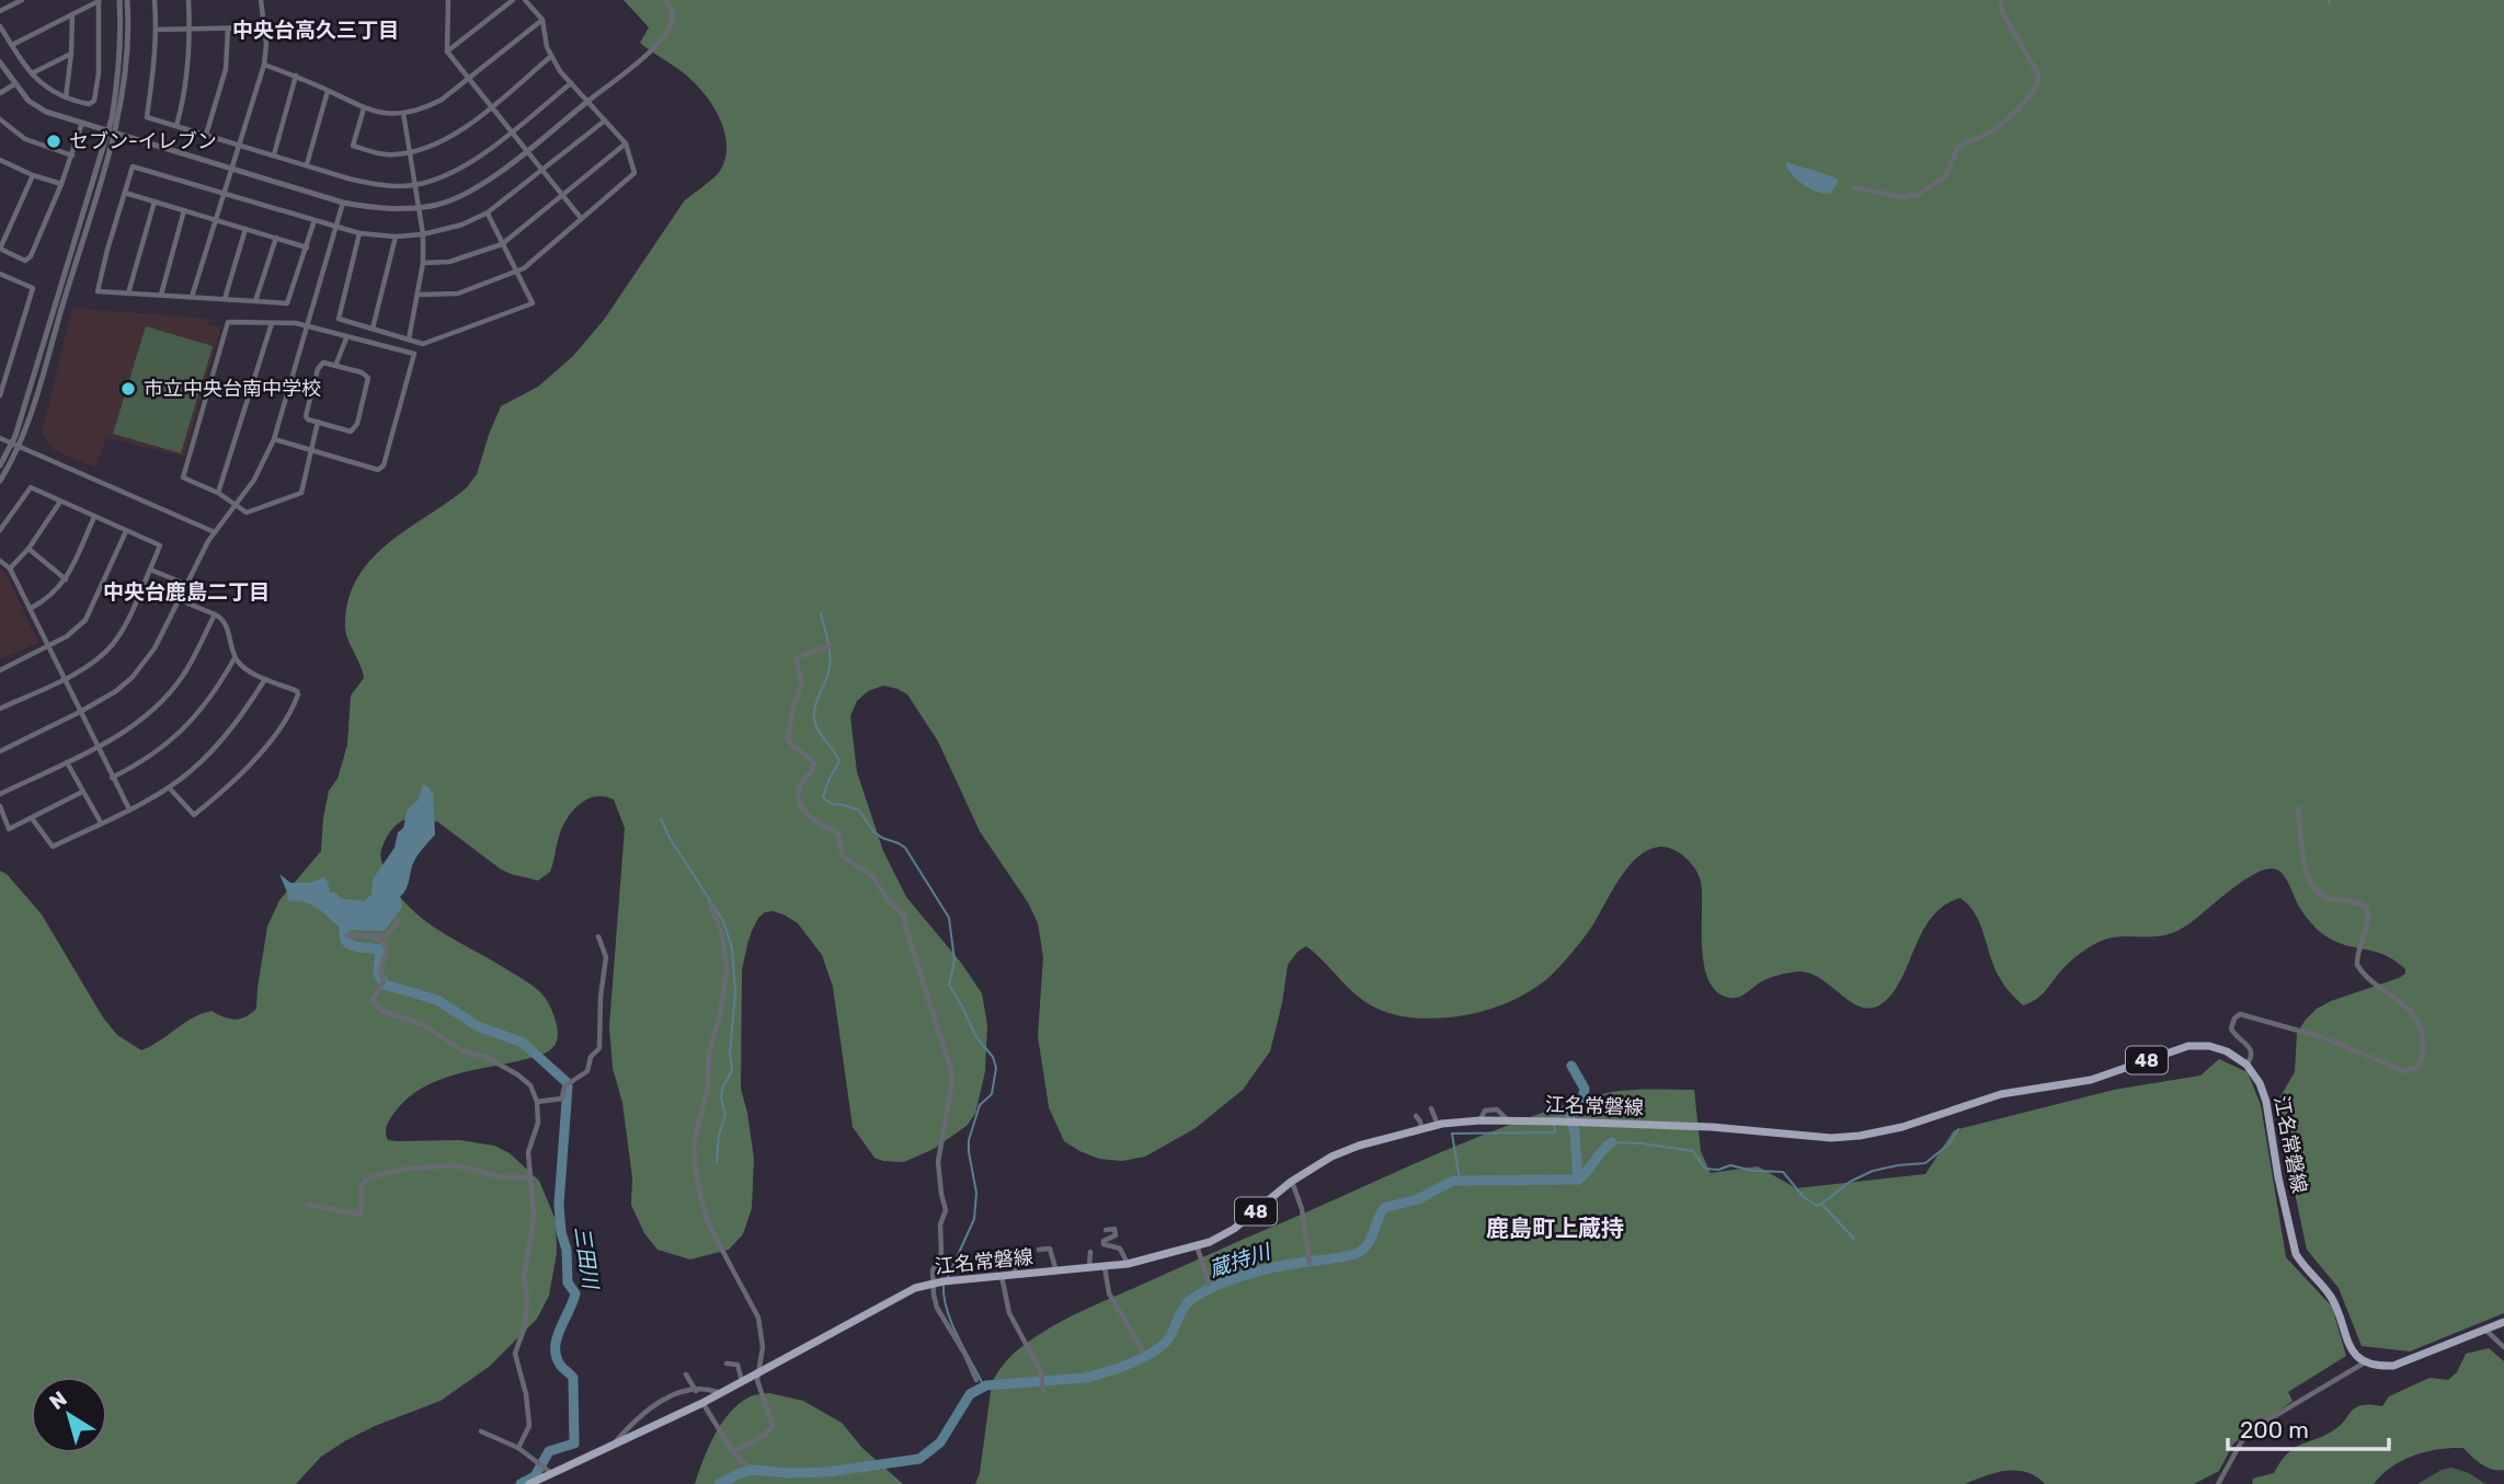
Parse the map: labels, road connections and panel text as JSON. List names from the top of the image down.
{
  "streets": {
    "main road": ["48", "江名常磐線"]
  },
  "districts": ["中央台高久三丁目", "中央台鹿島二丁目", "鹿島町上蔵持"],
  "water": ["三田川", "蔵持川"],
  "places": ["セブン-イレブン", "市立中央台南中学校"],
  "scale_bar": "200 m",
  "north": "top left"
}
